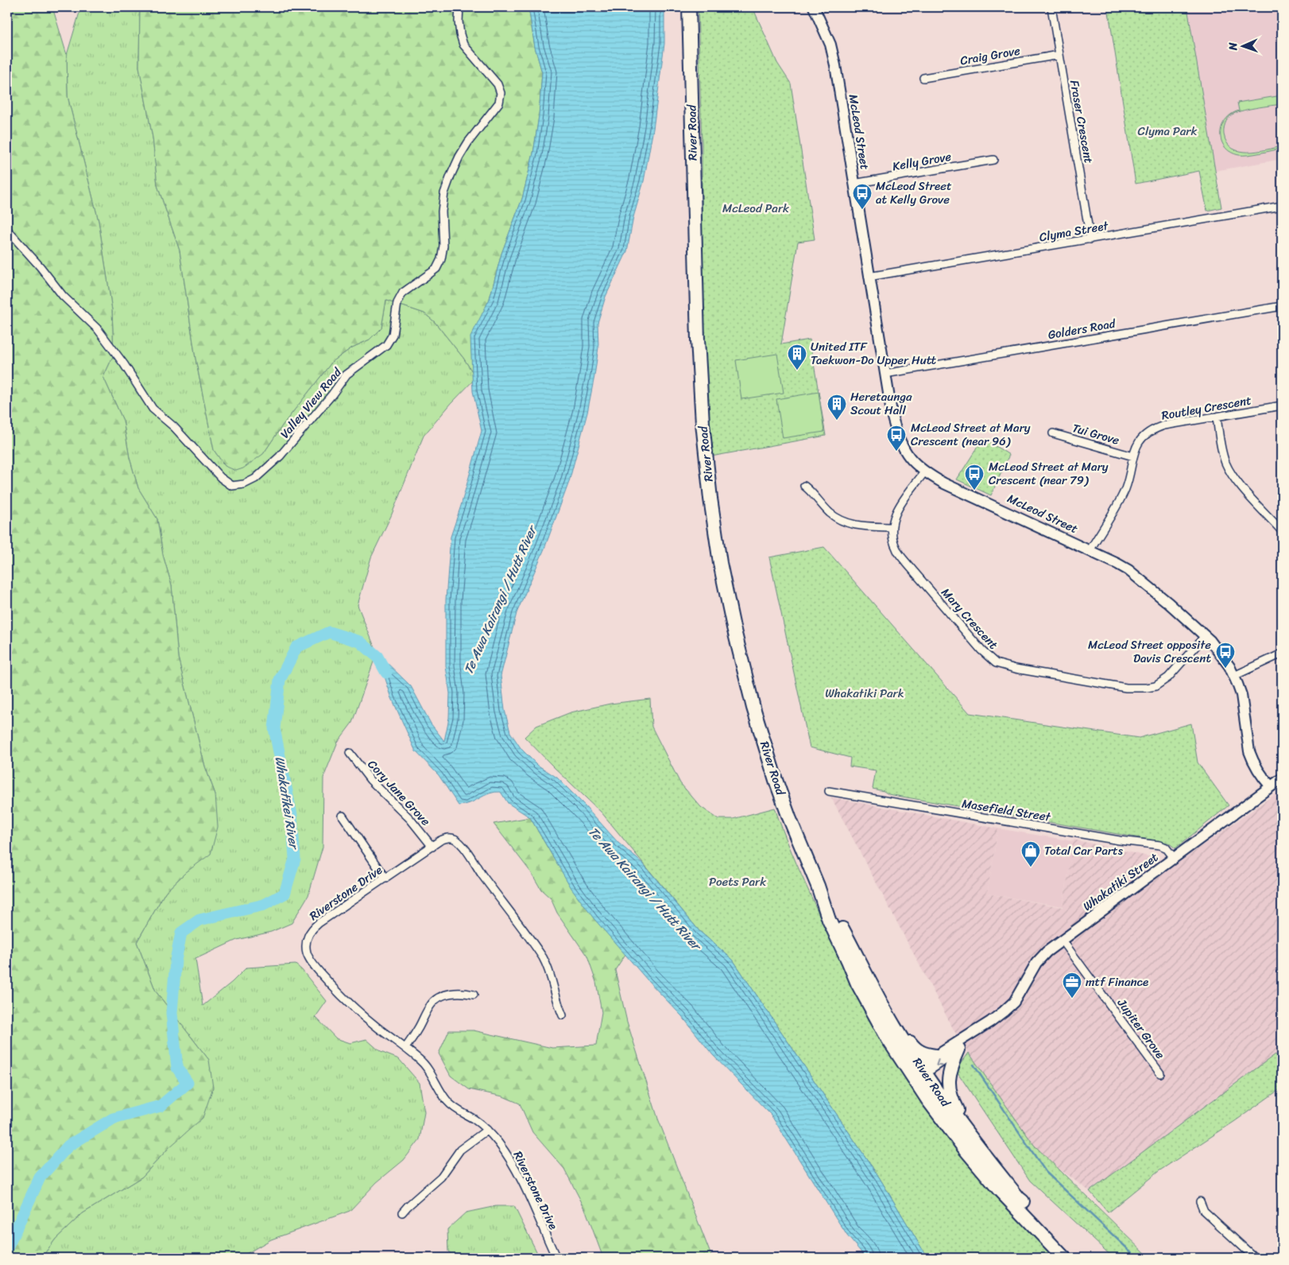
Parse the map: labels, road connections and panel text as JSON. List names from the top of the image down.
{
  "streets": {
    "highway": ["River Road"],
    "street": [
      "Craig Grove",
      "Fraser Crescent",
      "McLeod Street",
      "Kelly Grove",
      "Clyma Street",
      "Golders Road",
      "Valley View Road",
      "Routley Crescent",
      "Tui Grove",
      "Mary Crescent",
      "Cory Jane Grove",
      "Masefield Street",
      "Whakatiki Street",
      "Riverstone Drive",
      "Jupiter Grove"
    ]
  },
  "crossings": [
    ["Craig Grove", "Fraser Crescent"],
    ["Fraser Crescent", "Clyma Street"],
    ["McLeod Street", "Kelly Grove"],
    ["McLeod Street", "Clyma Street"],
    ["McLeod Street", "Golders Road"],
    ["McLeod Street", "Routley Crescent"],
    ["McLeod Street", "Mary Crescent"],
    ["McLeod Street", "Whakatiki Street"],
    ["River Road", "Whakatiki Street"],
    ["Routley Crescent", "Tui Grove"],
    ["Cory Jane Grove", "Riverstone Drive"],
    ["Masefield Street", "Whakatiki Street"],
    ["Whakatiki Street", "Jupiter Grove"]
  ],
  "water": ["Te Awa Kairangi / Hutt River", "Whakatīkei River"],
  "parks": [
    "Clyma Park",
    "McLeod Park",
    "Whakatiki Park",
    "Poets Park"
  ],
  "places": {
    "bus stop": [
      "McLeod Street at Kelly Grove",
      "McLeod Street at Mary Crescent (near 96)",
      "McLeod Street at Mary Crescent (near 79)",
      "McLeod Street opposite Davis Crescent"
    ],
    "building": ["United ITF Taekwon-Do Upper Hutt", "Heretaunga Scout Hall"],
    "shop": ["Total Car Parts"],
    "office": ["mtf Finance"]
  },
  "north": "left"
}
